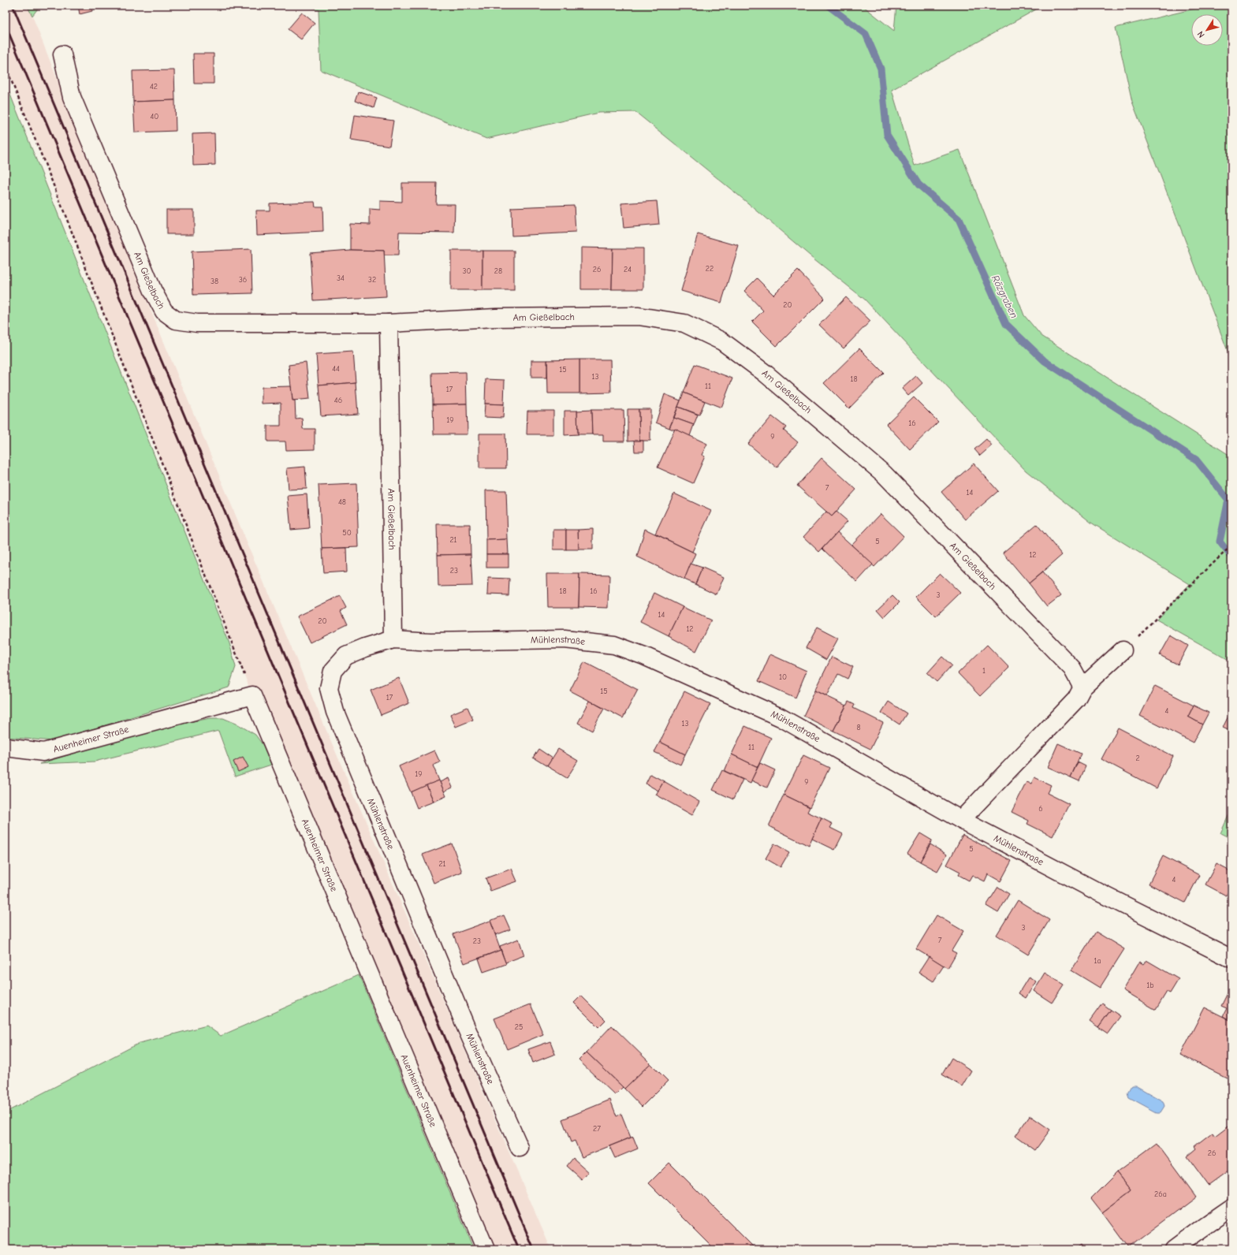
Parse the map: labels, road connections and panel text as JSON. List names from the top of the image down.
{
  "streets": {
    "street": ["Am Gießelbach", "Mühlenstraße", "Auenheimer Straße"]
  },
  "crossings": [
    ["Am Gießelbach", "Mühlenstraße"]
  ],
  "water": ["Rözgraben"],
  "house_numbers": [
    "42",
    "40",
    "22",
    "26",
    "24",
    "30",
    "28",
    "34",
    "36",
    "32",
    "38",
    "20",
    "44",
    "15",
    "13",
    "18",
    "11",
    "17",
    "46",
    "19",
    "16",
    "9",
    "7",
    "14",
    "48",
    "50",
    "21",
    "5",
    "12",
    "23",
    "18",
    "16",
    "3",
    "14",
    "20",
    "12",
    "1",
    "10",
    "15",
    "17",
    "4",
    "13",
    "8",
    "11",
    "2",
    "19",
    "9",
    "6",
    "5",
    "21",
    "4",
    "3",
    "7",
    "23",
    "1a",
    "1b",
    "25",
    "27",
    "26",
    "26a"
  ],
  "north": "bottom left"
}
